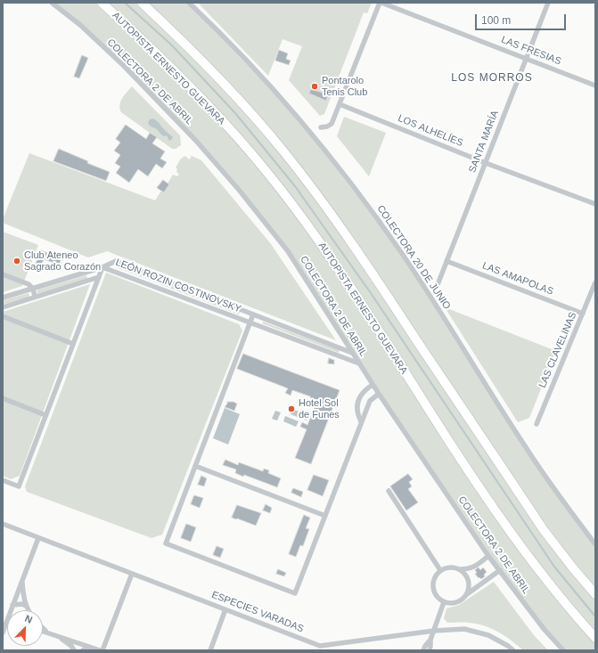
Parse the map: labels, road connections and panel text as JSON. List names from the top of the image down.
{
  "streets": {
    "highway": ["AUTOPISTA ERNESTO GUEVARA"],
    "street": [
      "LAS FRESIAS",
      "COLECTORA 2 DE ABRIL",
      "LOS ALHELÍES",
      "SANTA MARÍA",
      "COLECTORA 20 DE JUNIO",
      "LAS AMAPOLAS",
      "LEÓN ROZIN COSTINOVSKY",
      "LAS CLAVELINAS",
      "ESPECIES VARADAS"
    ]
  },
  "crossings": [
    ["LAS FRESIAS", "SANTA MARÍA"],
    ["COLECTORA 2 DE ABRIL", "LEÓN ROZIN COSTINOVSKY"],
    ["LOS ALHELÍES", "SANTA MARÍA"],
    ["SANTA MARÍA", "LAS AMAPOLAS"],
    ["LAS AMAPOLAS", "LAS CLAVELINAS"]
  ],
  "districts": ["LOS MORROS"],
  "places": ["Pontarolo Tenis Club", "Club Ateneo Sagrado Corazón", "Hotel Sol de Funes"],
  "scale_bar": "100 m",
  "north": "top right"
}
